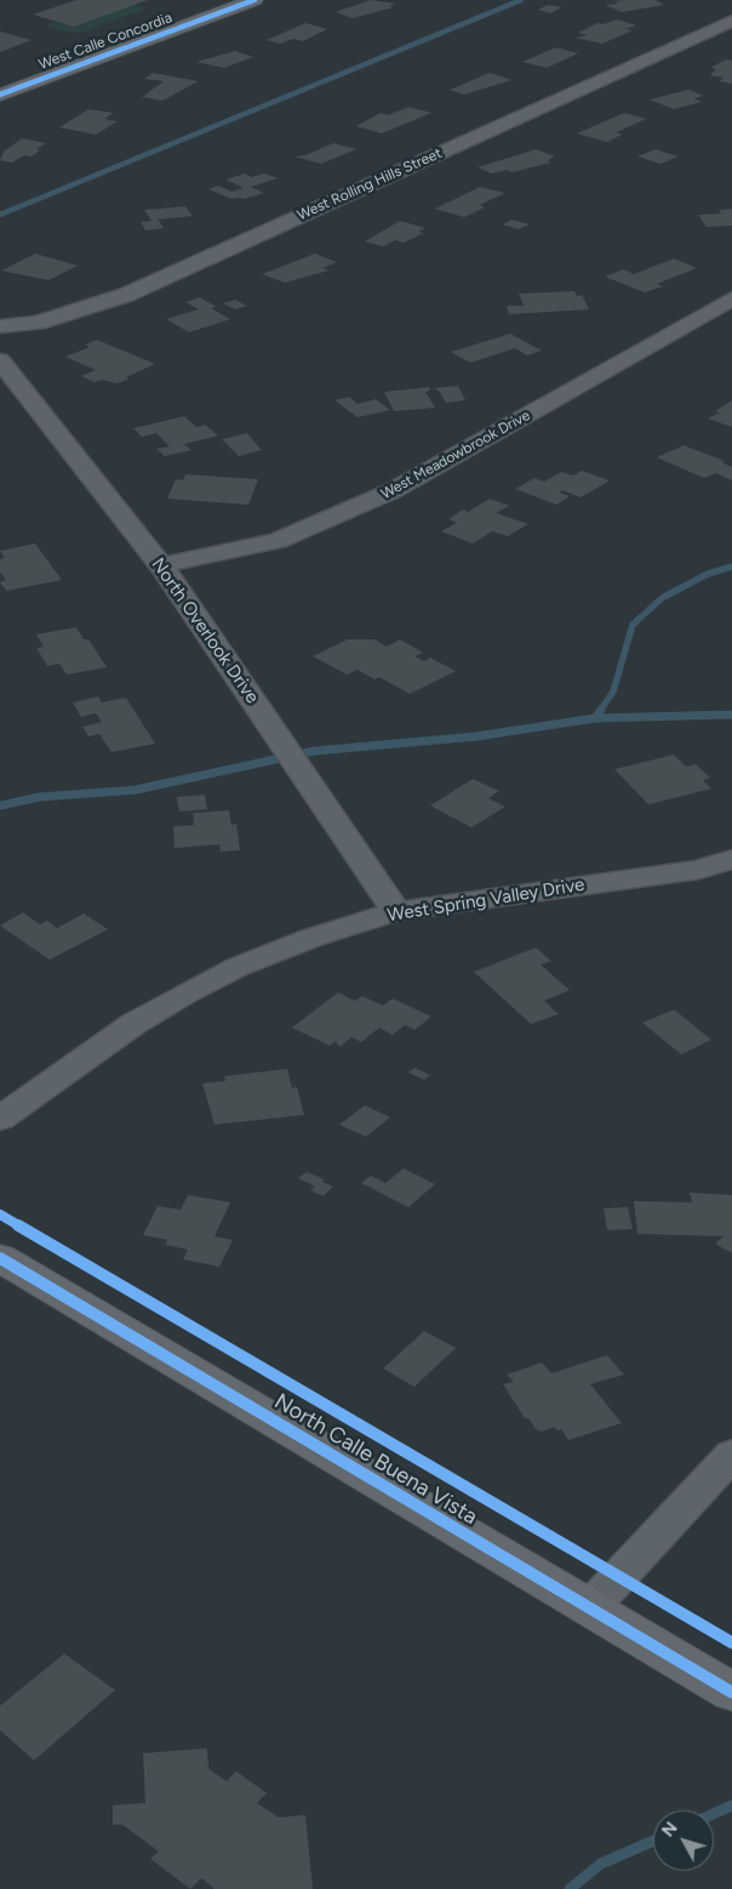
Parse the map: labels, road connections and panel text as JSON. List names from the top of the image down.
{
  "streets": {
    "street": [
      "West Calle Concordia",
      "West Rolling Hills Street",
      "West Meadowbrook Drive",
      "North Overlook Drive",
      "West Spring Valley Drive",
      "North Calle Buena Vista"
    ]
  },
  "crossings": [
    ["West Meadowbrook Drive", "North Overlook Drive"],
    ["North Overlook Drive", "West Spring Valley Drive"]
  ],
  "north": "top left"
}
